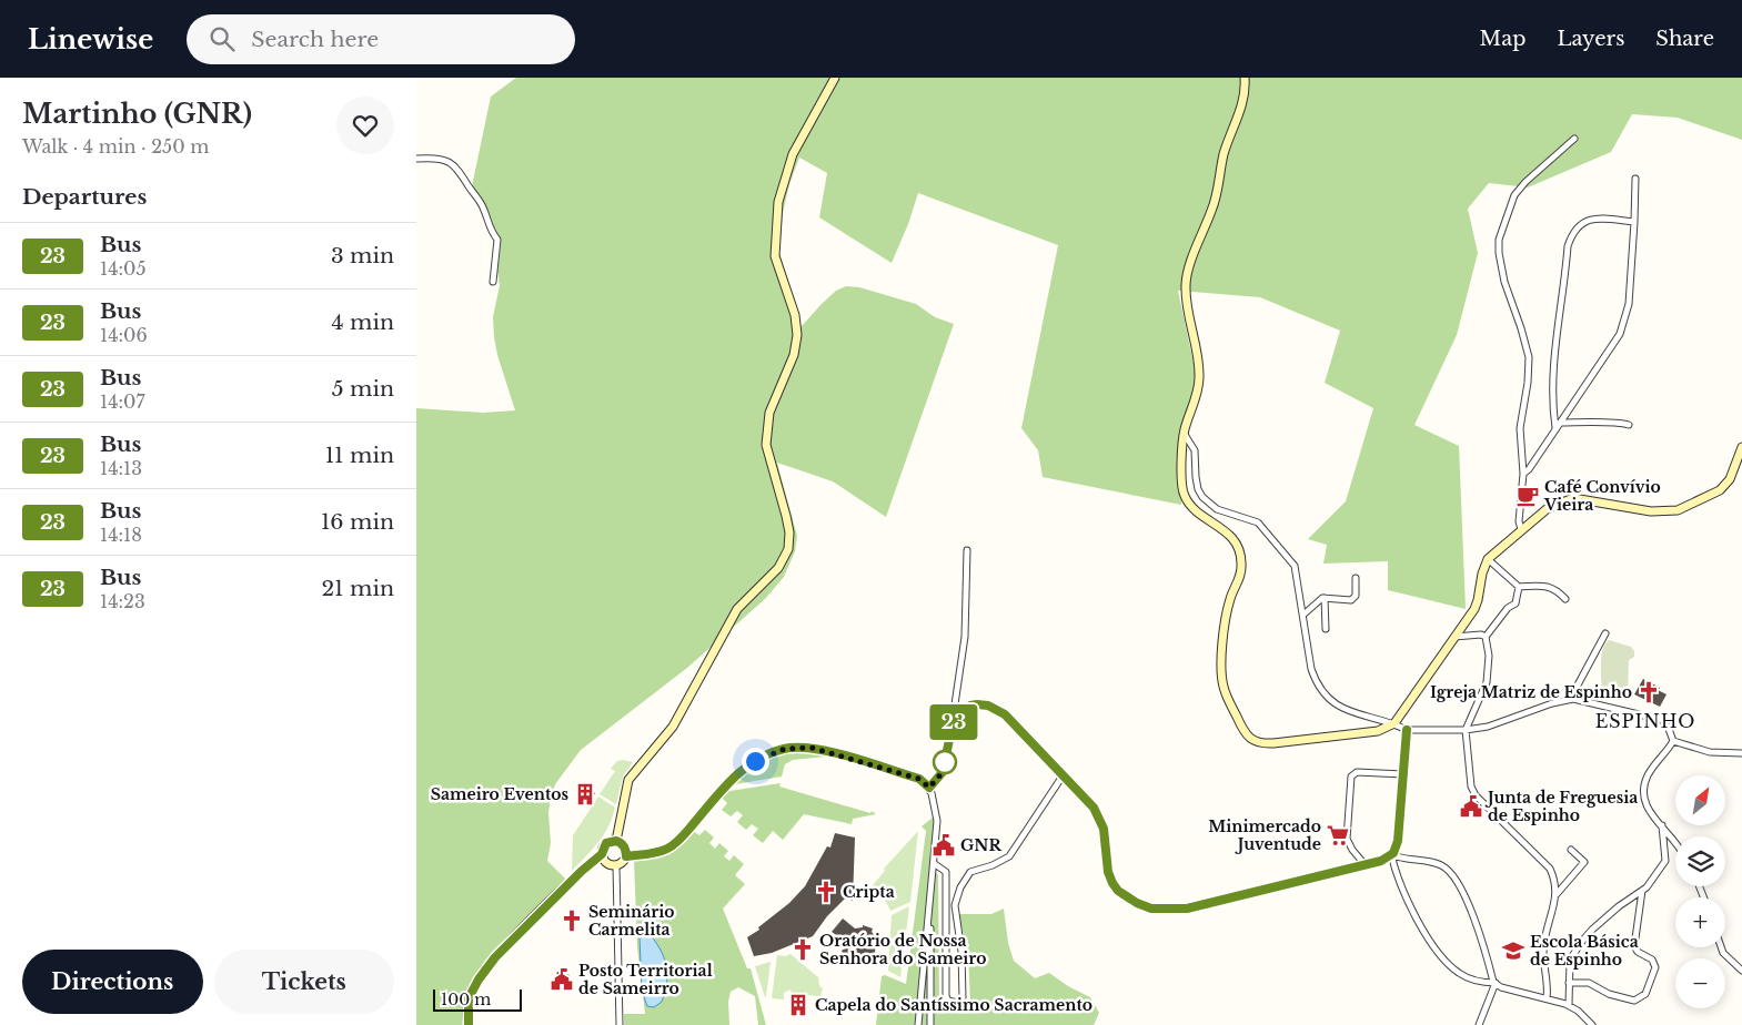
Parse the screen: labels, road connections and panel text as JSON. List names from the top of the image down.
{
  "districts": ["ESPINHO"],
  "places": {
    "cafe": ["Café Convívio Vieira"],
    "church": [
      "Igreja Matriz de Espinho",
      "Cripta",
      "Seminário Carmelita",
      "Oratório de Nossa Senhora do Sameiro"
    ],
    "building": ["Sameiro Eventos", "Capela do Santíssimo Sacramento"],
    "public building": ["Junta de Freguesia de Espinho", "GNR", "Posto Territorial de Sameirro"],
    "supermarket": ["Minimercado Juventude"],
    "school or university": ["Escola Básica de Espinho"]
  },
  "lines": ["bus line 23"],
  "scale_bar": "100 m",
  "north": "top right",
  "page": {
    "header": "Linewise",
    "search": "Search here",
    "nav": ["Map", "Layers", "Share"],
    "heading": [
      ["Martinho (GNR)", "Walk · 4 min · 250 m"],
      "Departures"
    ],
    "on_map": "23",
    "list": [
      {
        "mark": "23",
        "name": "Bus",
        "note": "14:05",
        "value": "3 min"
      },
      {
        "mark": "23",
        "name": "Bus",
        "note": "14:06",
        "value": "4 min"
      },
      {
        "mark": "23",
        "name": "Bus",
        "note": "14:07",
        "value": "5 min"
      },
      {
        "mark": "23",
        "name": "Bus",
        "note": "14:13",
        "value": "11 min"
      },
      {
        "mark": "23",
        "name": "Bus",
        "note": "14:18",
        "value": "16 min"
      },
      {
        "mark": "23",
        "name": "Bus",
        "note": "14:23",
        "value": "21 min"
      }
    ],
    "map_buttons": ["+", "−"],
    "buttons": ["Directions", "Tickets"],
    "scale": "100 m"
  }
}
